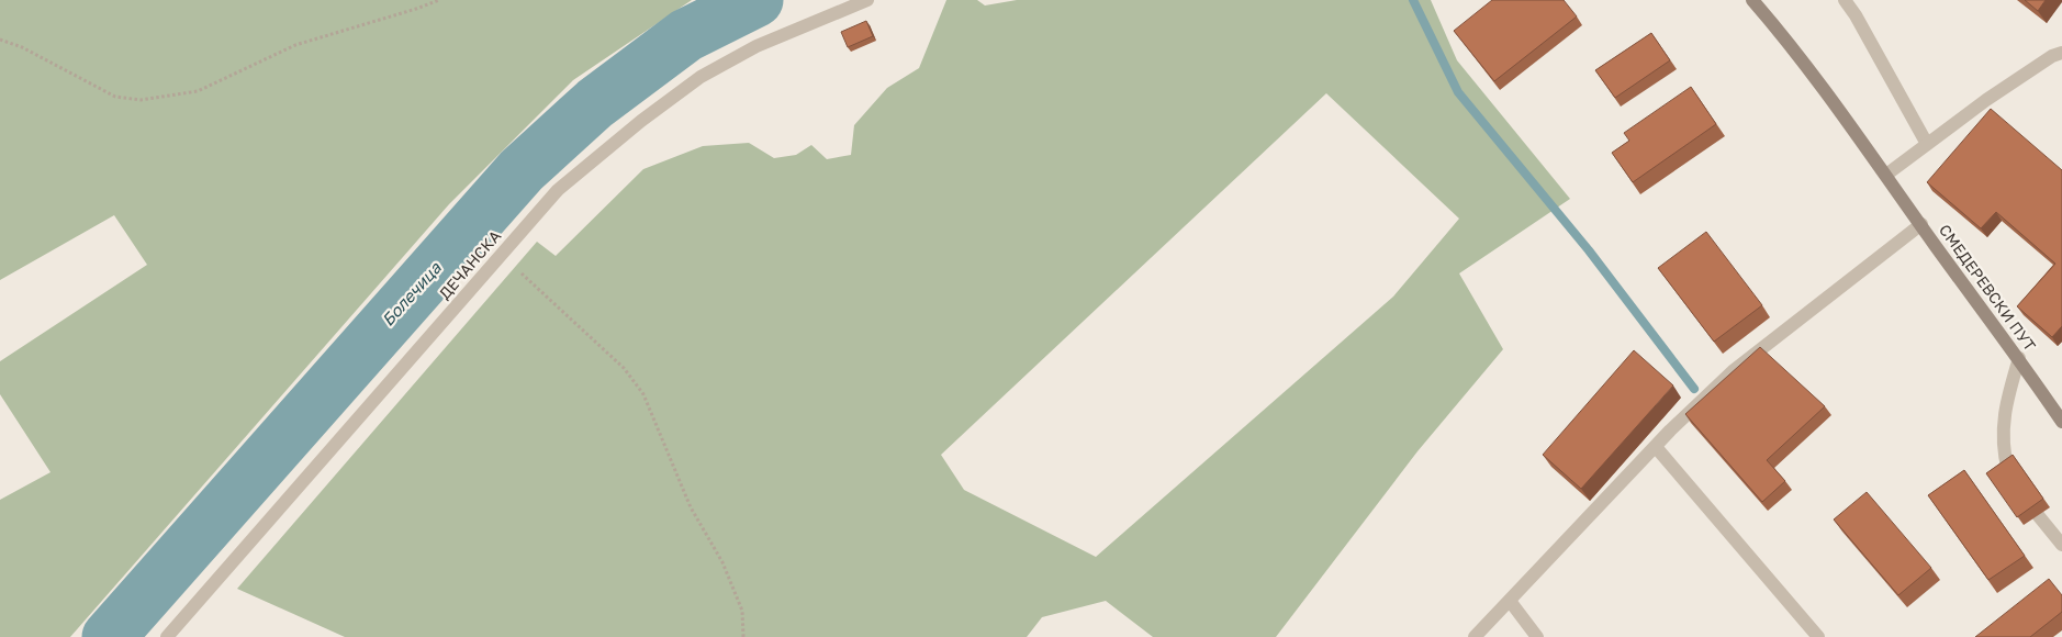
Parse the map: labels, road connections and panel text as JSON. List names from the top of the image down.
{
  "streets": {
    "main road": ["СМЕДЕРЕВСКИ ПУТ"],
    "street": ["ДЕЧАНСКА"]
  },
  "water": ["Болечица"]
}
